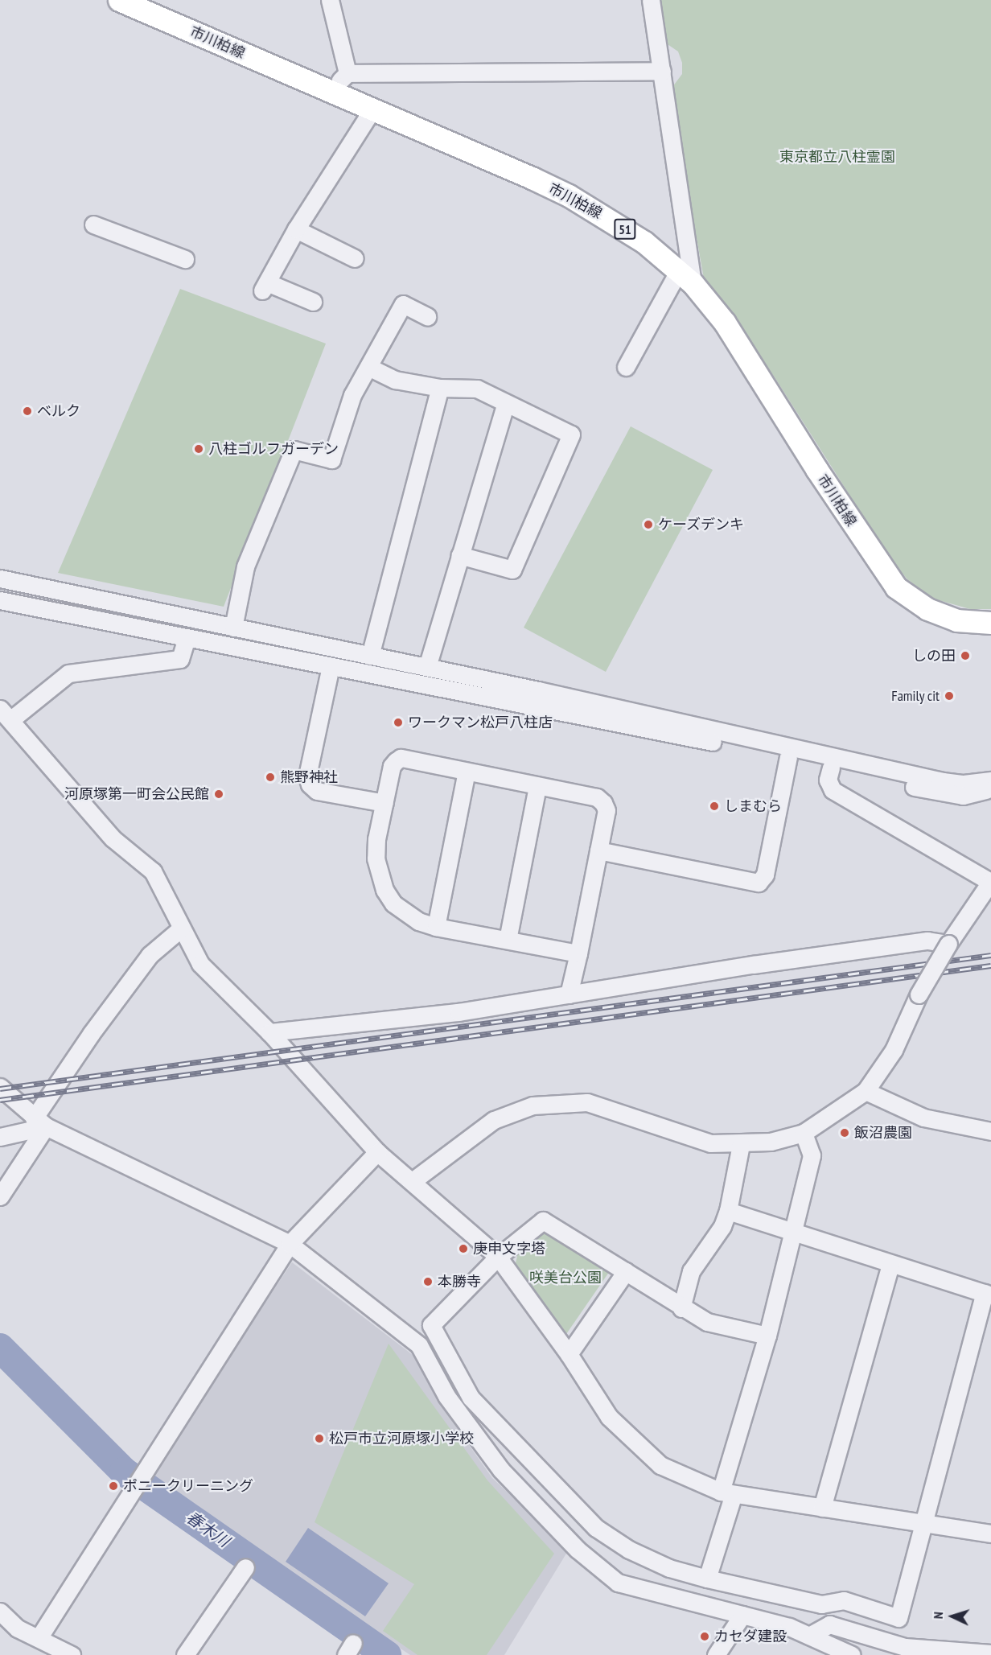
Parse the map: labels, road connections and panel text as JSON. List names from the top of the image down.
{
  "streets": {
    "main road": ["市川柏線", "51"]
  },
  "water": ["春木川"],
  "parks": ["東京都立八柱霊園", "咲美台公園"],
  "places": [
    "ベルク",
    "八柱ゴルフガーデン",
    "ケーズデンキ",
    "しの田",
    "Family cit",
    "ワークマン松戸八柱店",
    "熊野神社",
    "河原塚第一町会公民館",
    "しまむら",
    "飯沼農園",
    "庚申文字塔",
    "本勝寺",
    "松戸市立河原塚小学校",
    "ポニークリーニング",
    "カセダ建設"
  ],
  "north": "left"
}
